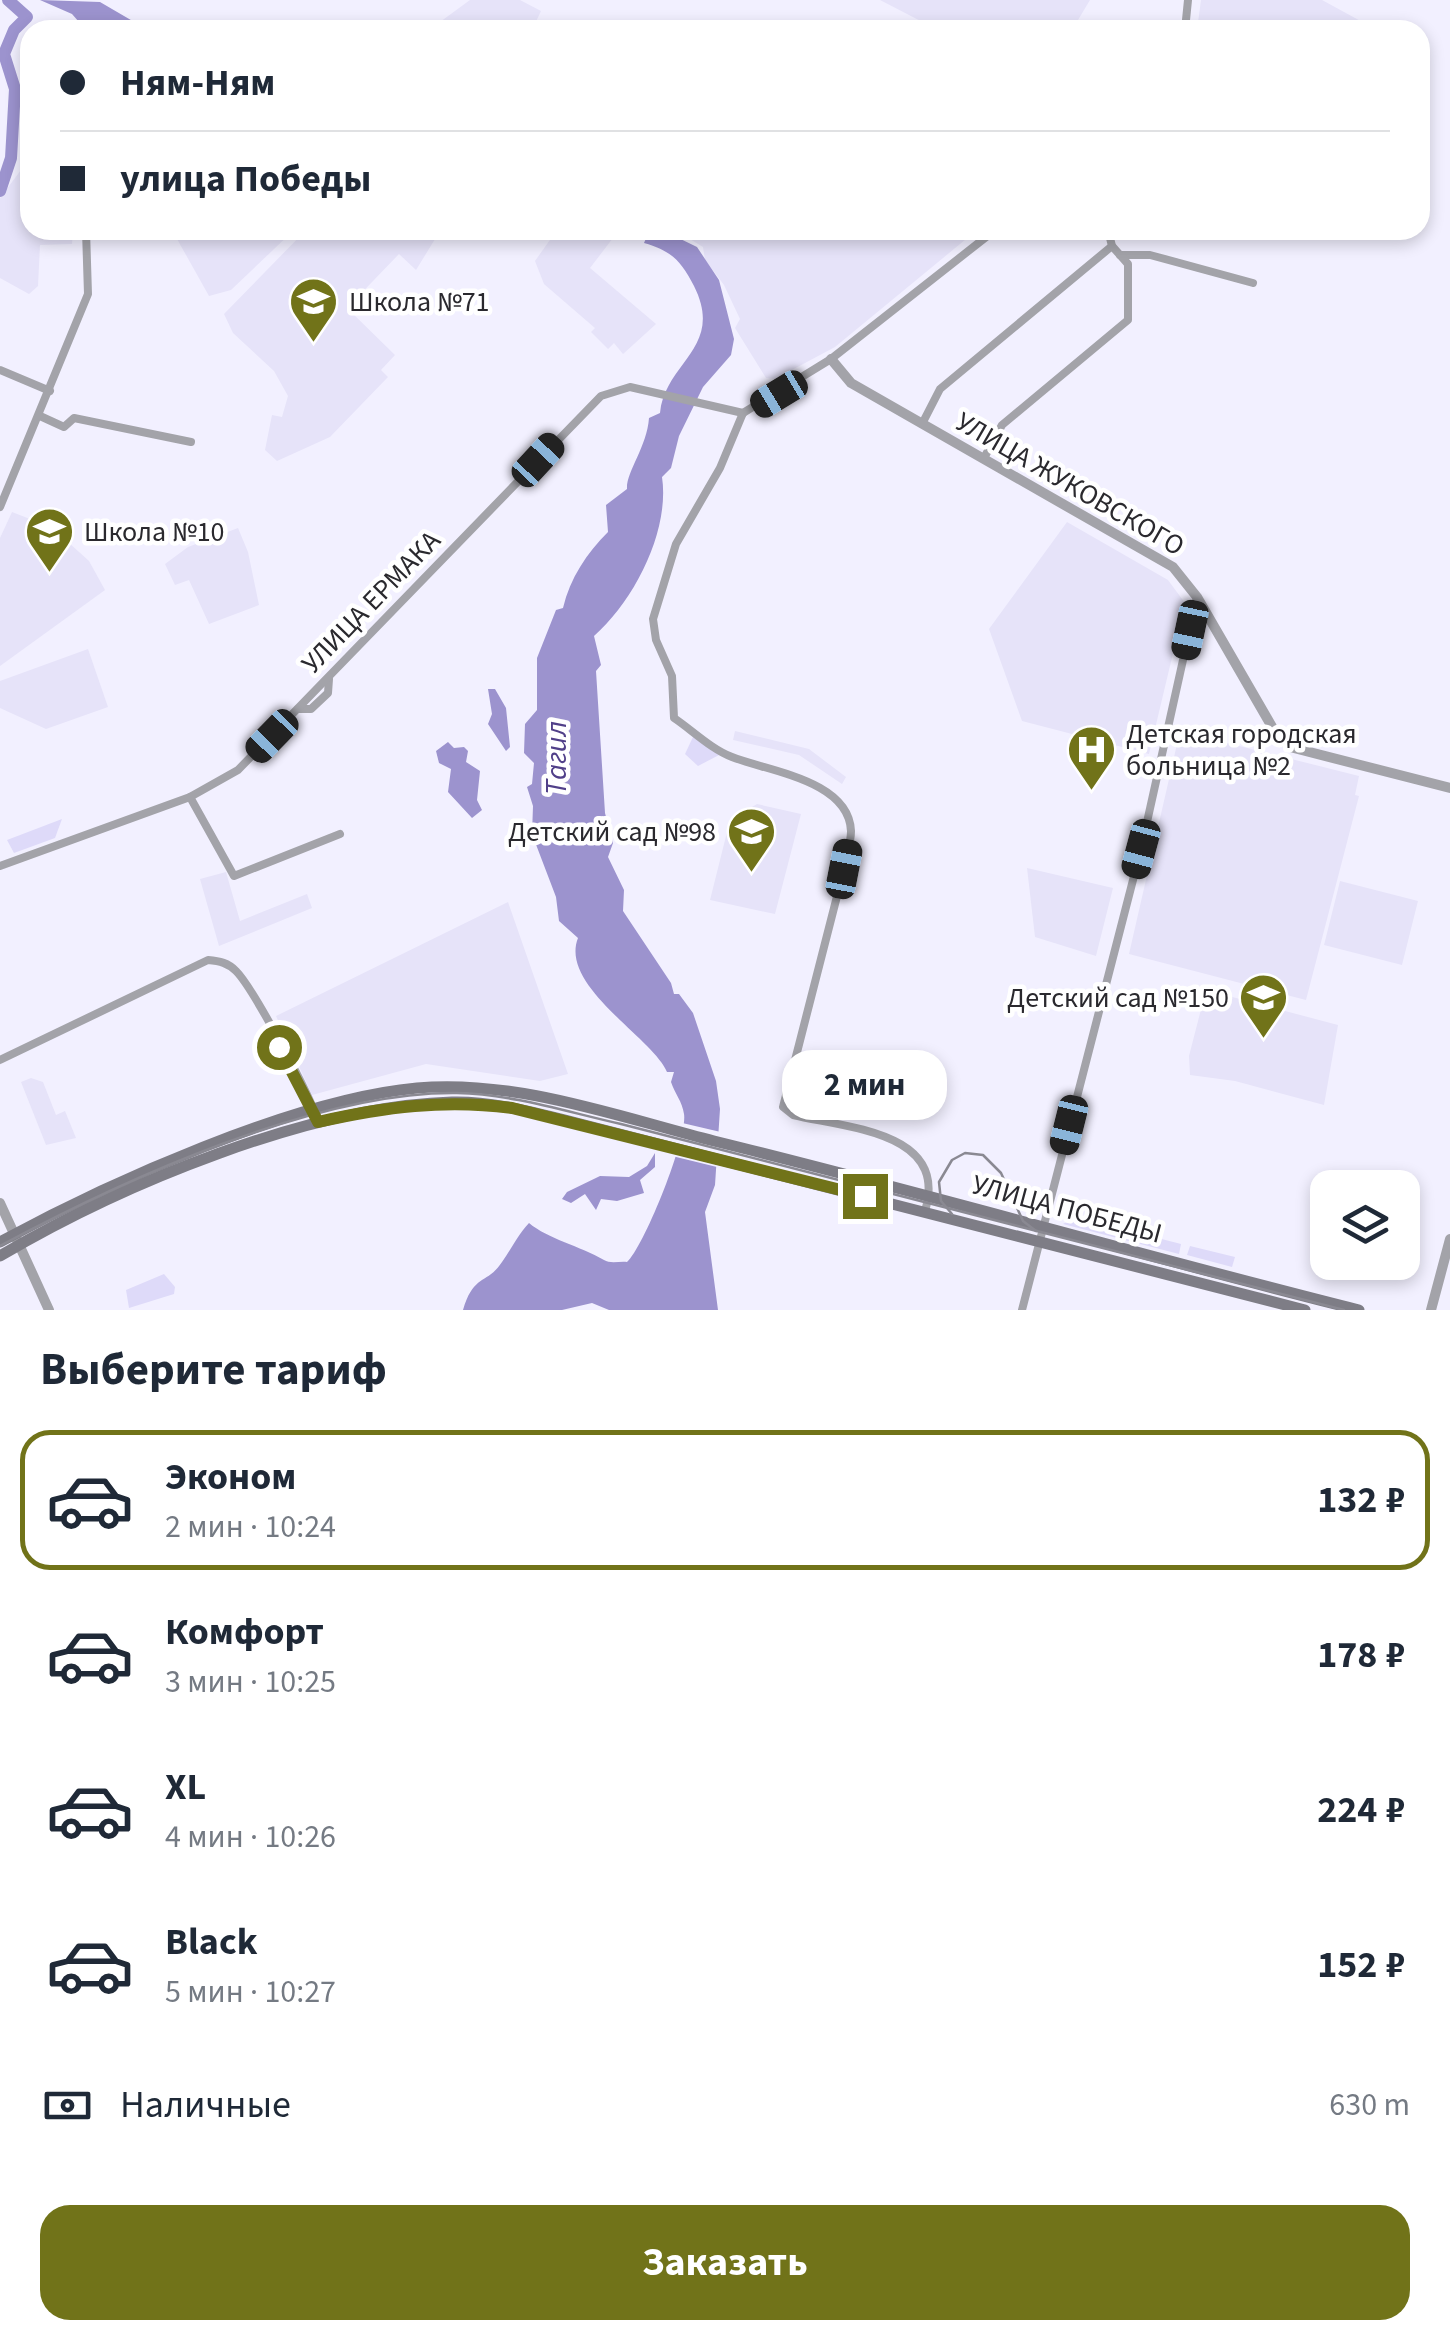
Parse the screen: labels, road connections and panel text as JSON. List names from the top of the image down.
{
  "streets": {
    "main road": ["УЛИЦА ПОБЕДЫ"],
    "street": ["УЛИЦА ЖУКОВСКОГО", "УЛИЦА ЕРМАКА"]
  },
  "water": ["Тагил"],
  "places": {
    "school or university": [
      "Школа №71",
      "Школа №10",
      "Детский сад №98",
      "Детский сад №150"
    ],
    "hospital": ["Детская городская больница №2"]
  },
  "page": {
    "banner": ["Ням-Ням", "улица Победы"],
    "bubble": "2 мин",
    "heading": "Выберите тариф",
    "list": [
      {
        "name": "Эконом",
        "note": "2 мин · 10:24",
        "value": "132 ₽"
      },
      {
        "name": "Комфорт",
        "note": "3 мин · 10:25",
        "value": "178 ₽"
      },
      {
        "name": "XL",
        "note": "4 мин · 10:26",
        "value": "224 ₽"
      },
      {
        "name": "Black",
        "note": "5 мин · 10:27",
        "value": "152 ₽"
      }
    ],
    "pay": ["Наличные", "630 m"],
    "buttons": "Заказать"
  }
}
